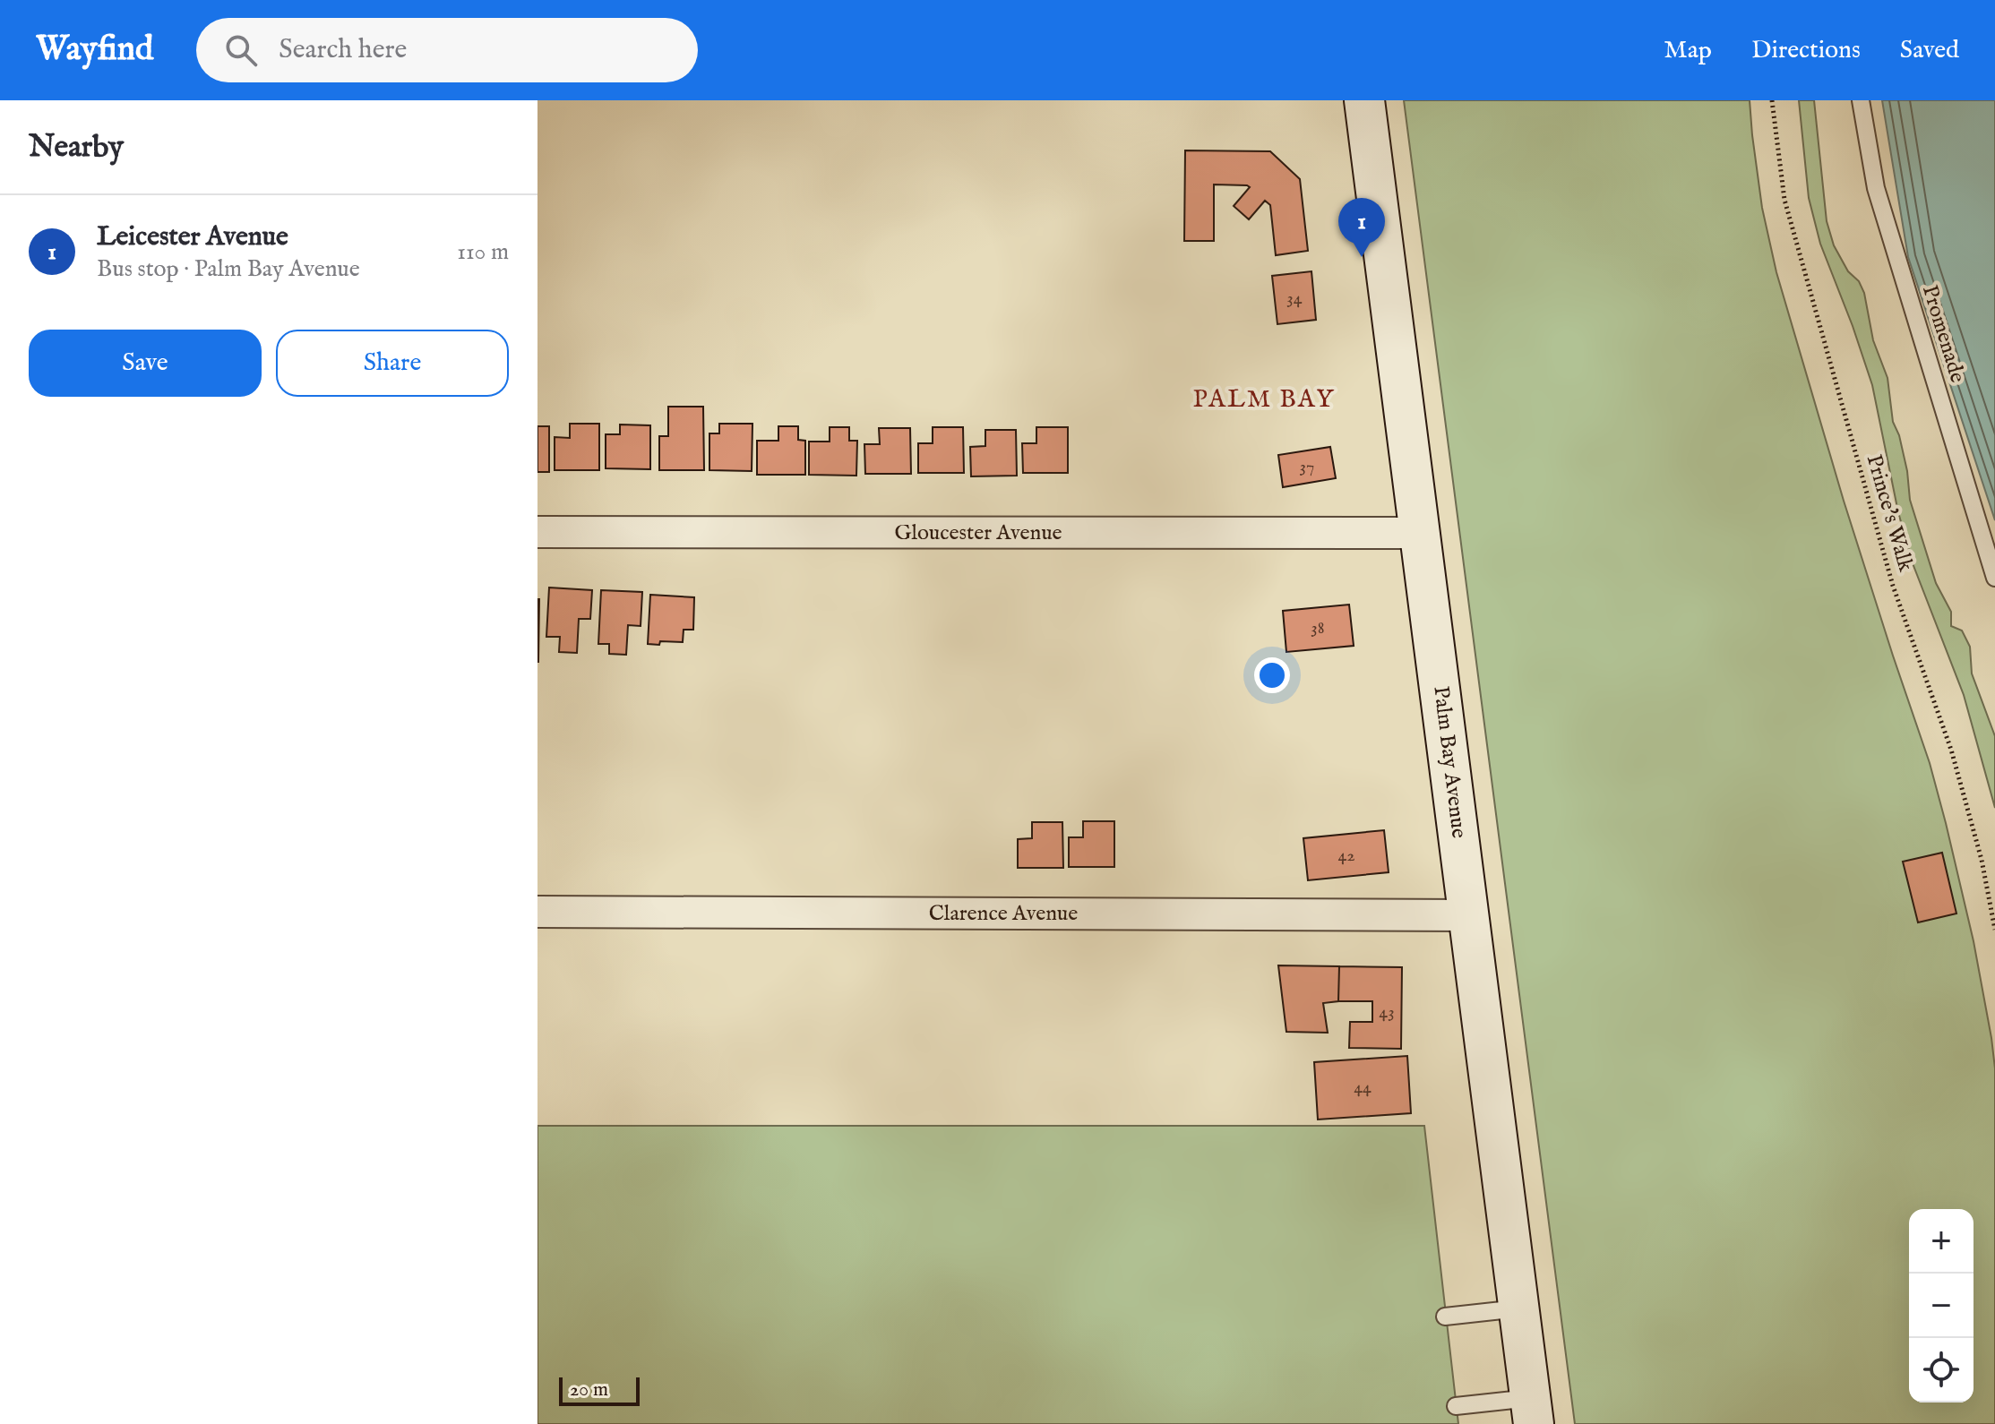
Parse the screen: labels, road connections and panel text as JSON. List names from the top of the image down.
{
  "streets": {
    "main road": ["Palm Bay Avenue"],
    "street": ["Gloucester Avenue", "Clarence Avenue"],
    "lane": ["Promenade"],
    "path": ["Prince's Walk"]
  },
  "crossings": [
    ["Gloucester Avenue", "Palm Bay Avenue"],
    ["Palm Bay Avenue", "Clarence Avenue"]
  ],
  "districts": ["PALM BAY"],
  "house_numbers": [
    "34",
    "37",
    "38",
    "42",
    "43",
    "44"
  ],
  "scale_bar": "20 m",
  "page": {
    "header": "Wayfind",
    "search": "Search here",
    "nav": ["Map", "Directions", "Saved"],
    "heading": "Nearby",
    "list": [
      {
        "mark": "1",
        "name": "Leicester Avenue",
        "note": "Bus stop · Palm Bay Avenue",
        "value": "110 m"
      }
    ],
    "pins": "1",
    "buttons": ["Save", "Share"],
    "map_buttons": ["+", "−"],
    "scale": "20 m"
  }
}
